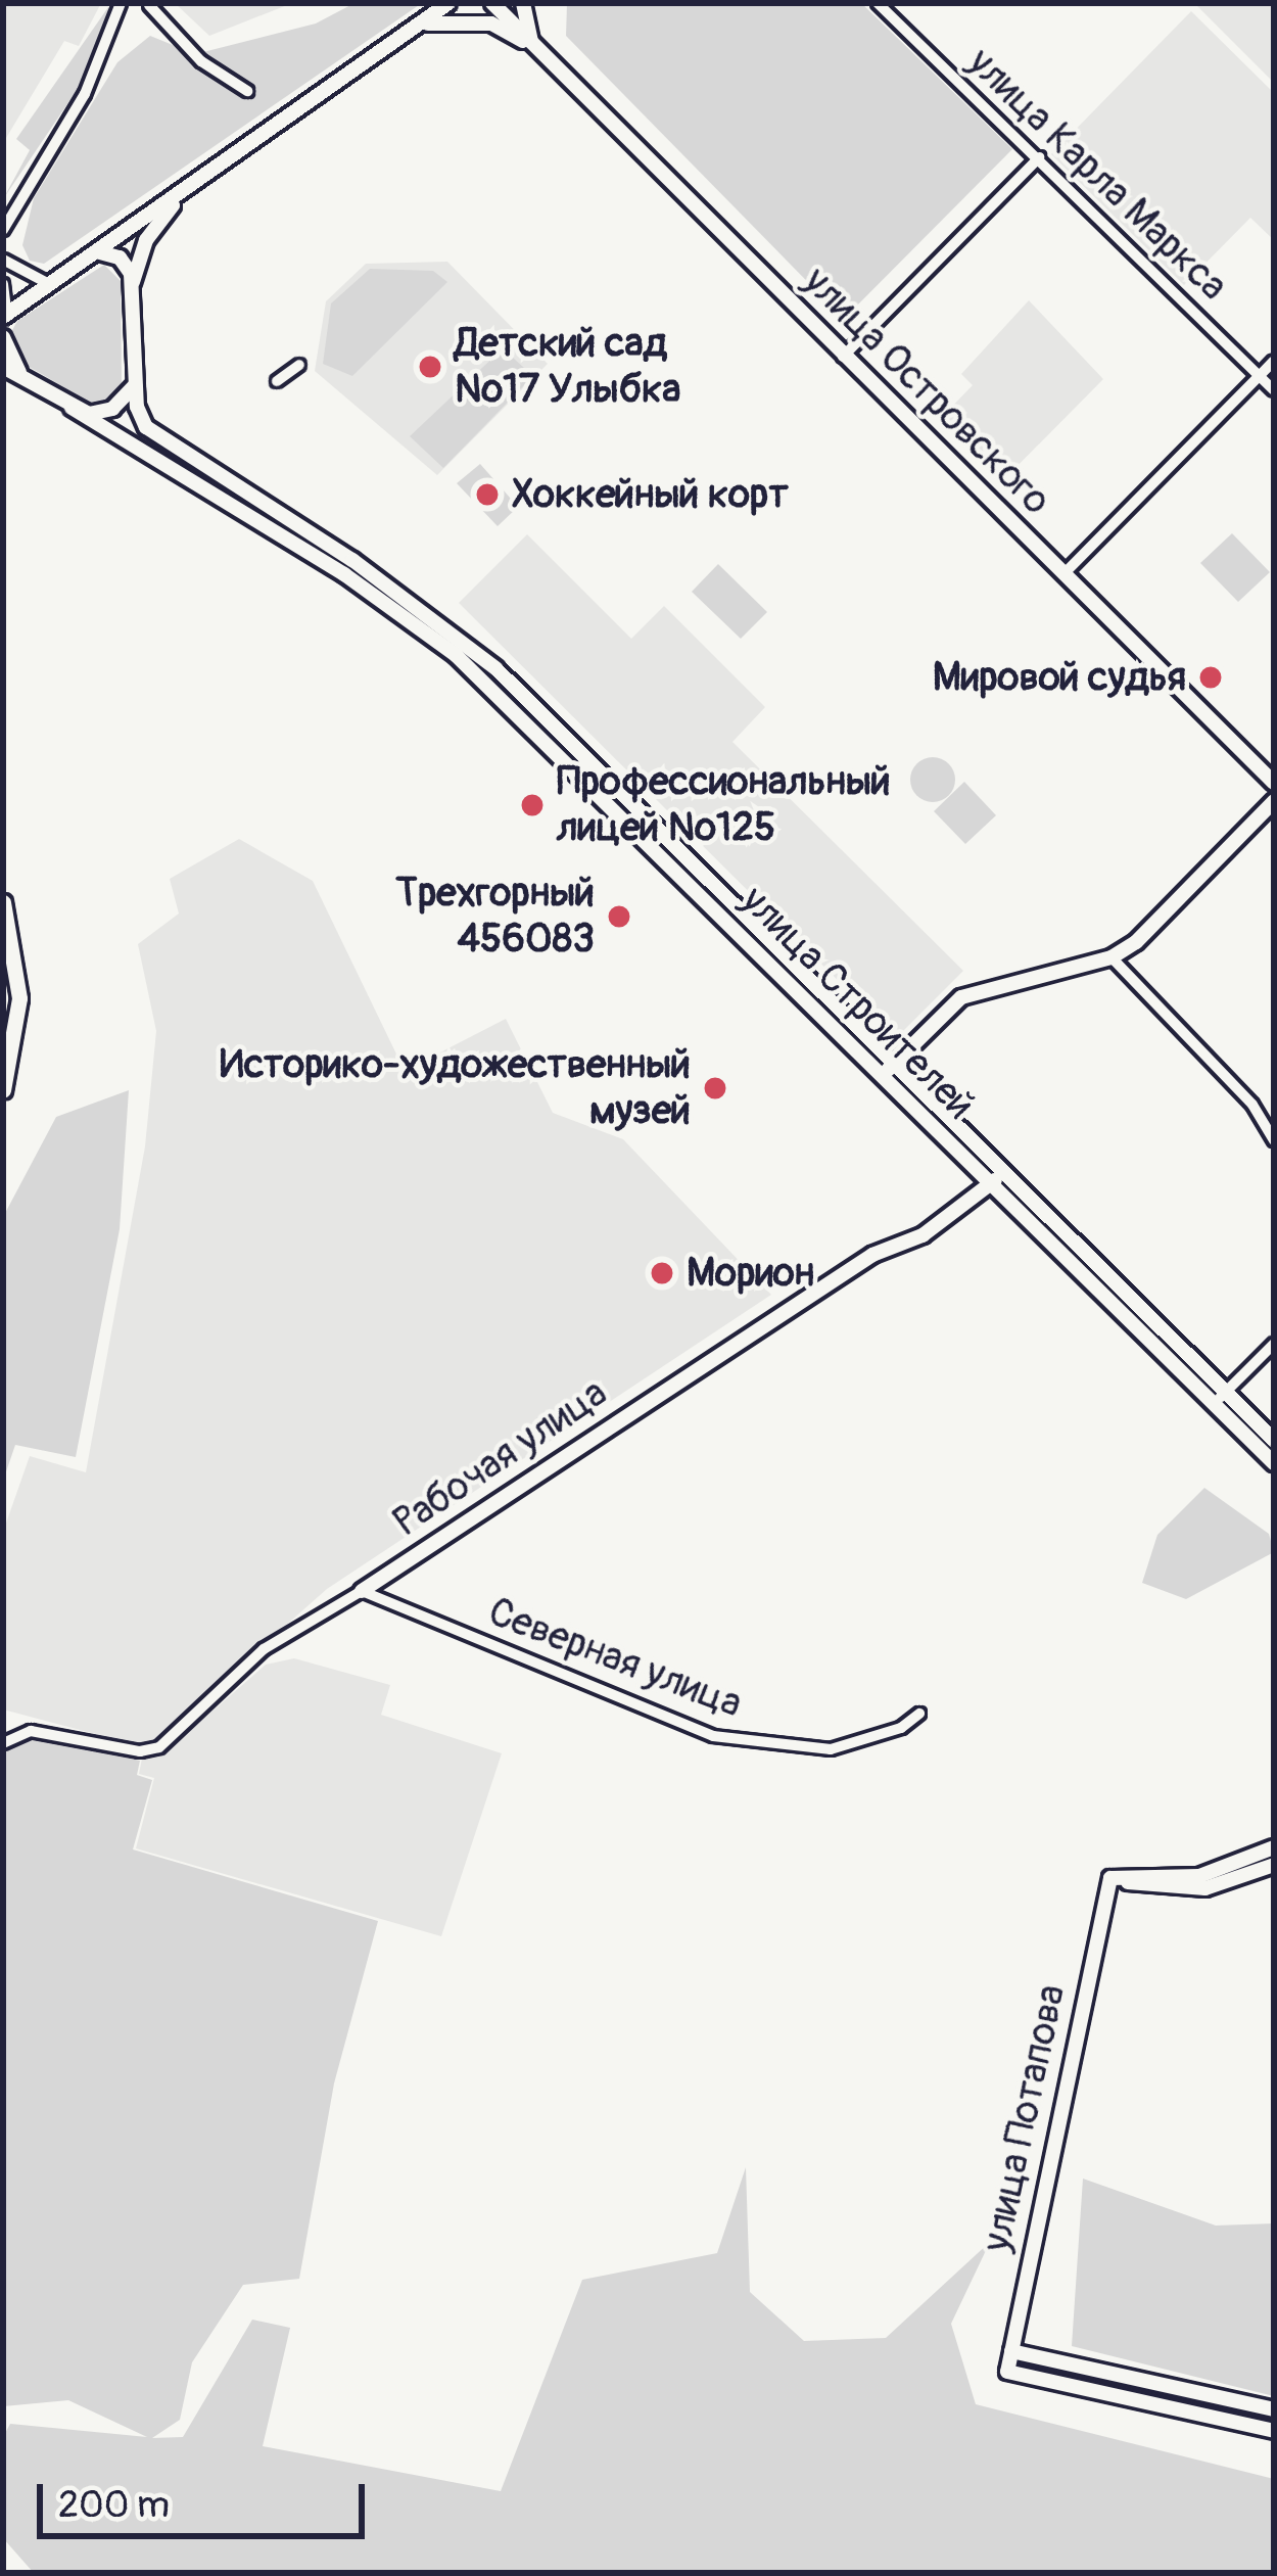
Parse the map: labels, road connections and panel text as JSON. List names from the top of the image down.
{
  "streets": {
    "street": [
      "улица Карла Маркса",
      "улица Островского",
      "улица Строителей",
      "Рабочая улица",
      "Северная улица",
      "улица Потапова"
    ]
  },
  "crossings": [
    ["улица Строителей", "Рабочая улица"],
    ["Рабочая улица", "Северная улица"]
  ],
  "places": [
    "Детский сад №17 Улыбка",
    "Хоккейный корт",
    "Мировой судья",
    "Профессиональный лицей №125",
    "Трехгорный 456083",
    "Историко-художественный музей",
    "Морион"
  ],
  "scale_bar": "200 m"
}
